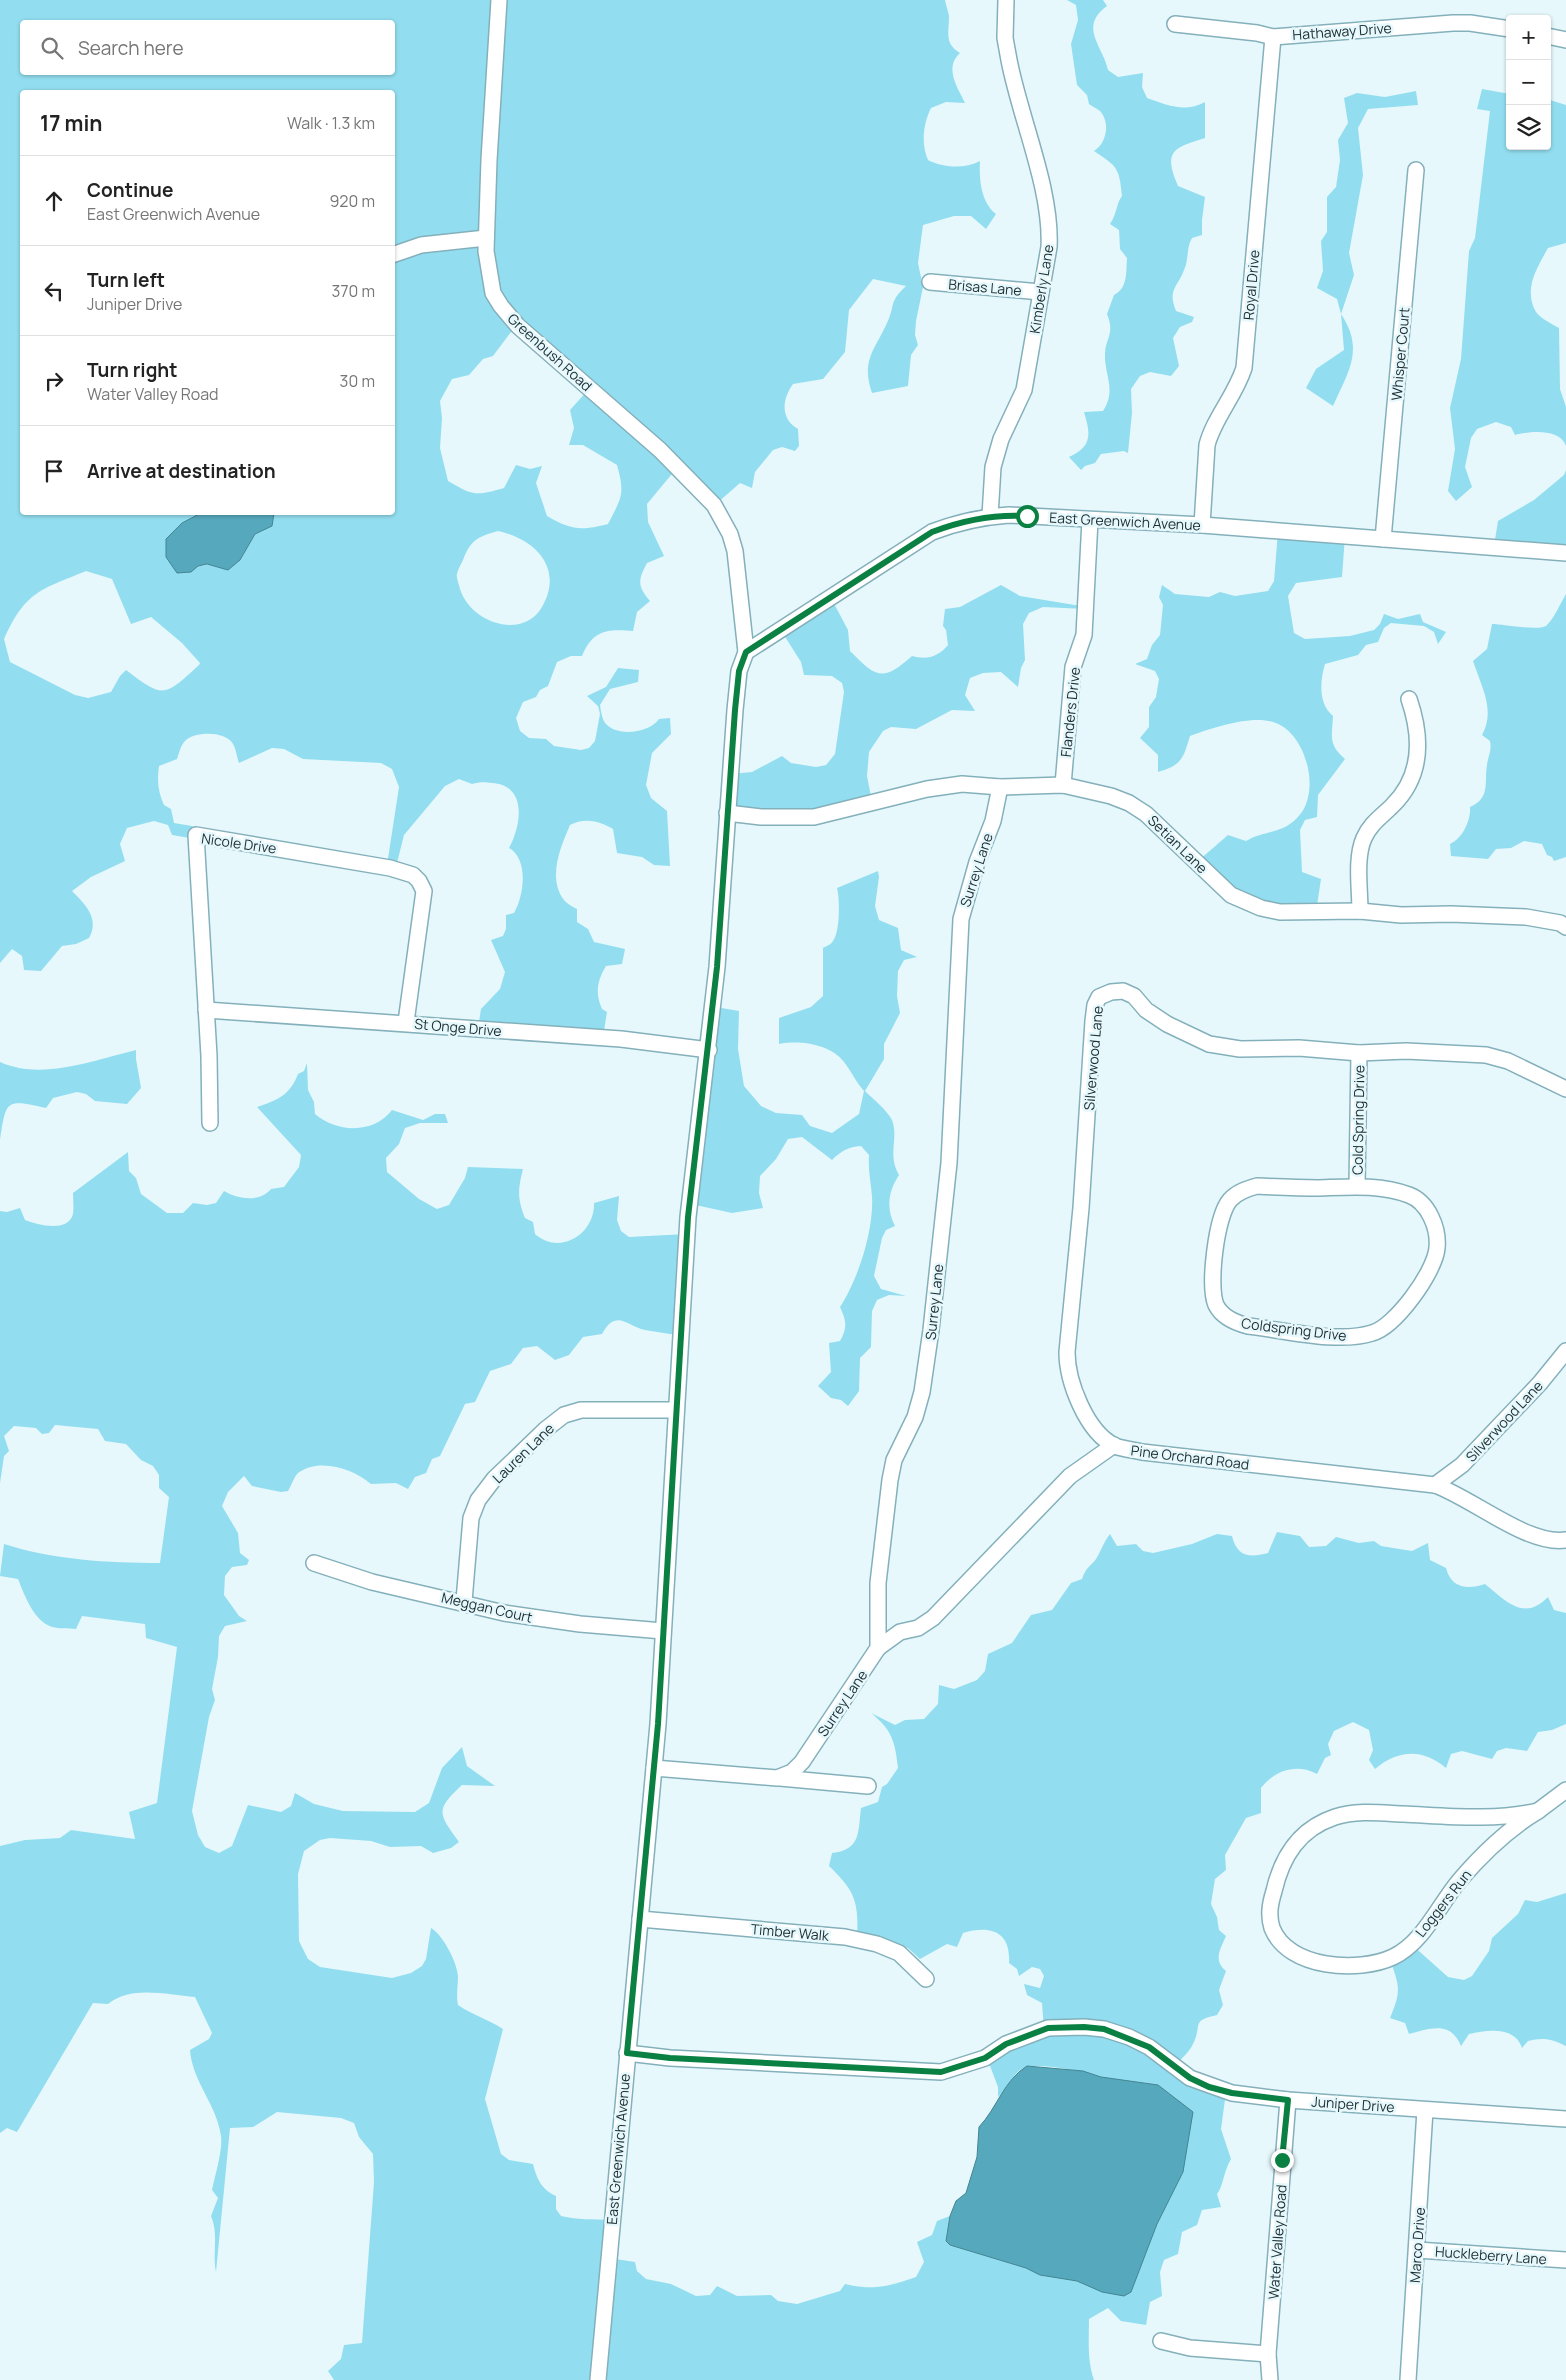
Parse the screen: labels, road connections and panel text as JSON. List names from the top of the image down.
{
  "streets": {
    "street": [
      "Hathaway Drive",
      "Royal Drive",
      "Brisas Lane",
      "Kimberly Lane",
      "Greenbush Road",
      "Whisper Court",
      "East Greenwich Avenue",
      "Flanders Drive",
      "Nicole Drive",
      "Setian Lane",
      "Surrey Lane",
      "St Onge Drive",
      "Silverwood Lane",
      "Cold Spring Drive",
      "Coldspring Drive",
      "Lauren Lane",
      "Pine Orchard Road",
      "Meggan Court",
      "Loggers Run",
      "Timber Walk",
      "Juniper Drive",
      "Water Valley Road",
      "Marco Drive",
      "Huckleberry Lane"
    ]
  },
  "crossings": [
    ["Hathaway Drive", "Royal Drive"],
    ["Royal Drive", "East Greenwich Avenue"],
    ["Brisas Lane", "Kimberly Lane"],
    ["Kimberly Lane", "East Greenwich Avenue"],
    ["Greenbush Road", "East Greenwich Avenue"],
    ["Whisper Court", "East Greenwich Avenue"],
    ["East Greenwich Avenue", "Flanders Drive"],
    ["East Greenwich Avenue", "Setian Lane"],
    ["East Greenwich Avenue", "St Onge Drive"],
    ["East Greenwich Avenue", "Lauren Lane"],
    ["East Greenwich Avenue", "Meggan Court"],
    ["East Greenwich Avenue", "Timber Walk"],
    ["East Greenwich Avenue", "Juniper Drive"],
    ["Flanders Drive", "Setian Lane"],
    ["Nicole Drive", "St Onge Drive"],
    ["Setian Lane", "Surrey Lane"],
    ["Surrey Lane", "Pine Orchard Road"],
    ["Silverwood Lane", "Cold Spring Drive"],
    ["Silverwood Lane", "Pine Orchard Road"],
    ["Cold Spring Drive", "Coldspring Drive"],
    ["Lauren Lane", "Meggan Court"],
    ["Juniper Drive", "Water Valley Road"],
    ["Juniper Drive", "Marco Drive"],
    ["Marco Drive", "Huckleberry Lane"]
  ],
  "page": {
    "map_buttons": ["+", "−"],
    "search": "Search here",
    "heading": ["17 min", "Walk · 1.3 km"],
    "list": [
      ["Continue", "East Greenwich Avenue", "920 m"],
      ["Turn left", "Juniper Drive", "370 m"],
      ["Turn right", "Water Valley Road", "30 m"],
      "Arrive at destination"
    ]
  }
}
